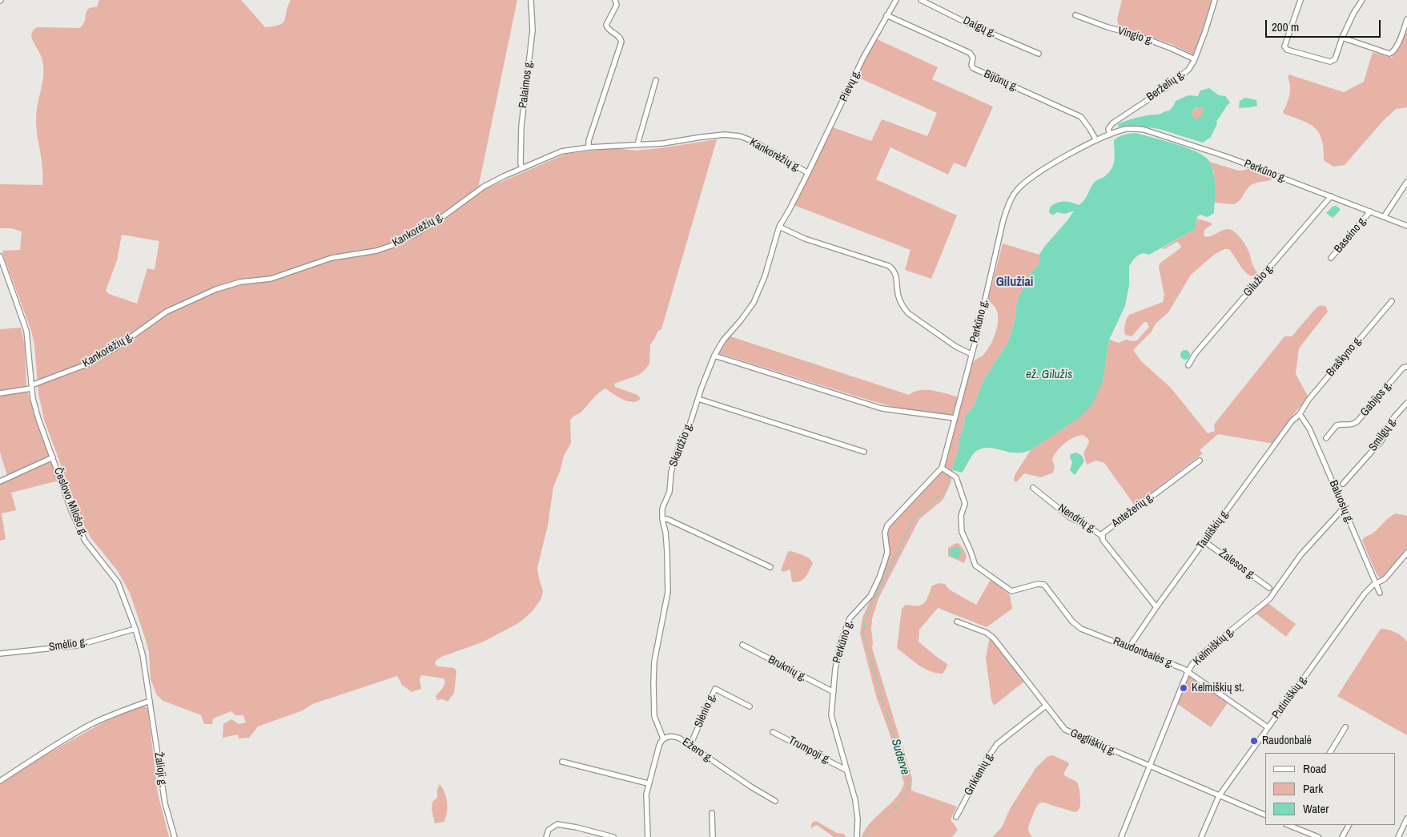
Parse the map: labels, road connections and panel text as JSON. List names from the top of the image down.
{
  "streets": {
    "street": [
      "Daigų g.",
      "Vingio g.",
      "Bijūnų g.",
      "Palaimos g.",
      "Pievų g.",
      "Berželių g.",
      "Kankorėžių g.",
      "Perkūno g.",
      "Baseino g.",
      "Gilužio g.",
      "Braškyno g.",
      "Gabijos g.",
      "Smilgų g.",
      "Skardžio g.",
      "Česlovo Milošo g.",
      "Baluosių g.",
      "Antežerių g.",
      "Nendrių g.",
      "Tauliškių g.",
      "Žalesos g.",
      "Smėlio g.",
      "Kelmiškių g.",
      "Raudonbalės g.",
      "Bruknių g.",
      "Putiniškių g.",
      "Slėnio g.",
      "Gegliškių g.",
      "Ežero g.",
      "Trumpoji g.",
      "Žalioji g.",
      "Grikienių g."
    ]
  },
  "crossings": [
    ["Vingio g.", "Berželių g."],
    ["Bijūnų g.", "Pievų g."],
    ["Bijūnų g.", "Perkūno g."],
    ["Palaimos g.", "Kankorėžių g."],
    ["Pievų g.", "Kankorėžių g."],
    ["Pievų g.", "Skardžio g."],
    ["Berželių g.", "Perkūno g."],
    ["Kankorėžių g.", "Skardžio g."],
    ["Kankorėžių g.", "Česlovo Milošo g."],
    ["Perkūno g.", "Baseino g."],
    ["Perkūno g.", "Gilužio g."],
    ["Perkūno g.", "Raudonbalės g."],
    ["Perkūno g.", "Bruknių g."],
    ["Perkūno g.", "Trumpoji g."],
    ["Braškyno g.", "Baluosių g."],
    ["Braškyno g.", "Tauliškių g."],
    ["Skardžio g.", "Ežero g."],
    ["Česlovo Milošo g.", "Smėlio g."],
    ["Česlovo Milošo g.", "Žalioji g."],
    ["Baluosių g.", "Tauliškių g."],
    ["Baluosių g.", "Kelmiškių g."],
    ["Baluosių g.", "Putiniškių g."],
    ["Antežerių g.", "Nendrių g."],
    ["Antežerių g.", "Tauliškių g."],
    ["Tauliškių g.", "Žalesos g."],
    ["Tauliškių g.", "Raudonbalės g."],
    ["Kelmiškių g.", "Raudonbalės g."],
    ["Kelmiškių g.", "Gegliškių g."],
    ["Raudonbalės g.", "Putiniškių g."],
    ["Putiniškių g.", "Gegliškių g."],
    ["Slėnio g.", "Ežero g."],
    ["Gegliškių g.", "Grikienių g."]
  ],
  "districts": ["Gilužiai"],
  "water": ["ež. Gilužis", "Sudervė"],
  "places": ["Kelmiškių st.", "Raudonbalė"],
  "legend": ["Road", "Park", "Water"],
  "scale_bar": "200 m"
}
